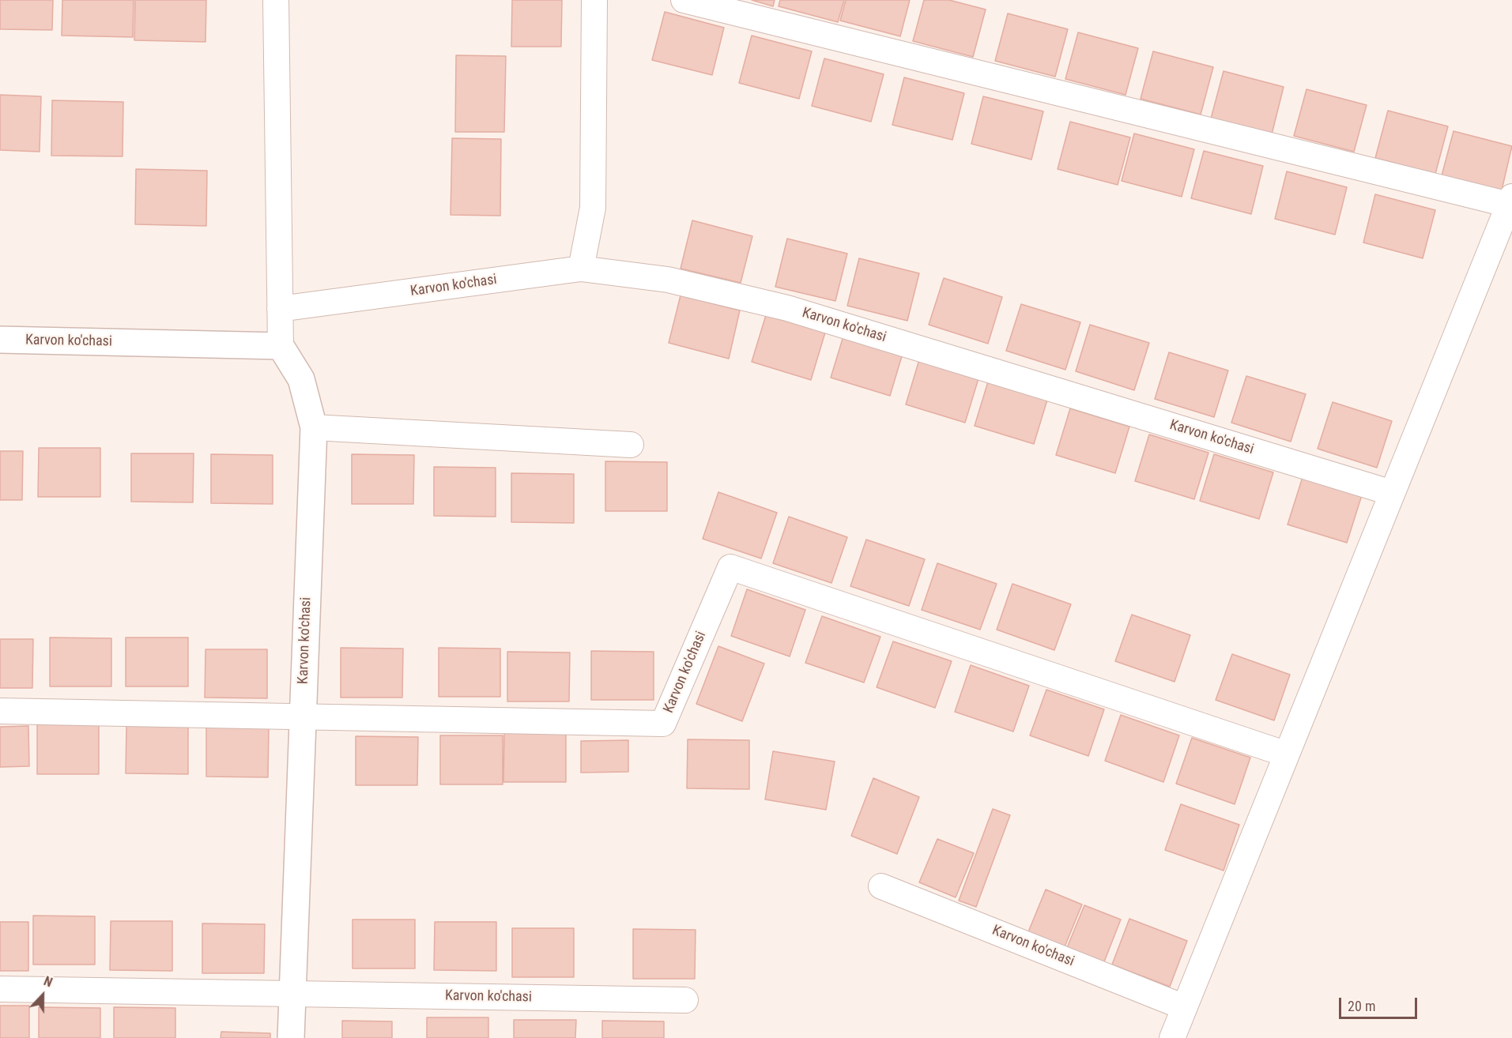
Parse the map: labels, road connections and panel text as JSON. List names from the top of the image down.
{
  "streets": {
    "street": ["Karvon ko'chasi"]
  },
  "scale_bar": "20 m",
  "north": "top"
}
